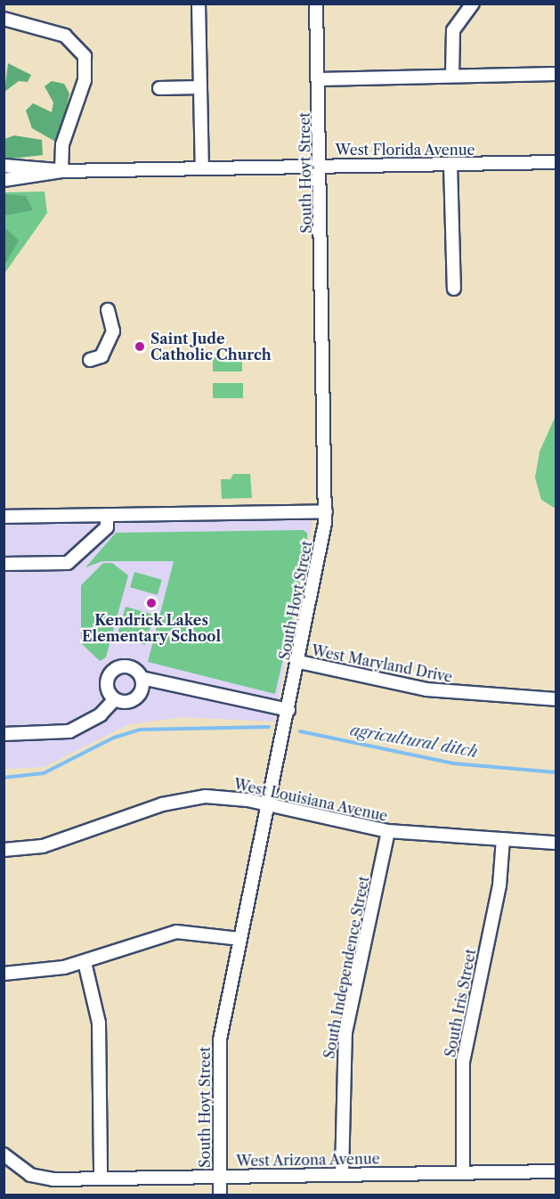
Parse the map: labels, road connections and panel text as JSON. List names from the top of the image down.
{
  "streets": {
    "street": [
      "West Florida Avenue",
      "South Hoyt Street",
      "West Maryland Drive",
      "West Louisiana Avenue",
      "South Independence Street",
      "South Iris Street",
      "West Arizona Avenue"
    ]
  },
  "crossings": [
    ["West Florida Avenue", "South Hoyt Street"],
    ["South Hoyt Street", "West Maryland Drive"],
    ["South Hoyt Street", "West Louisiana Avenue"],
    ["South Hoyt Street", "West Arizona Avenue"],
    ["West Louisiana Avenue", "South Independence Street"],
    ["West Louisiana Avenue", "South Iris Street"],
    ["South Independence Street", "West Arizona Avenue"],
    ["South Iris Street", "West Arizona Avenue"]
  ],
  "water": ["agricultural ditch"],
  "places": ["Saint Jude Catholic Church", "Kendrick Lakes Elementary School"]
}
